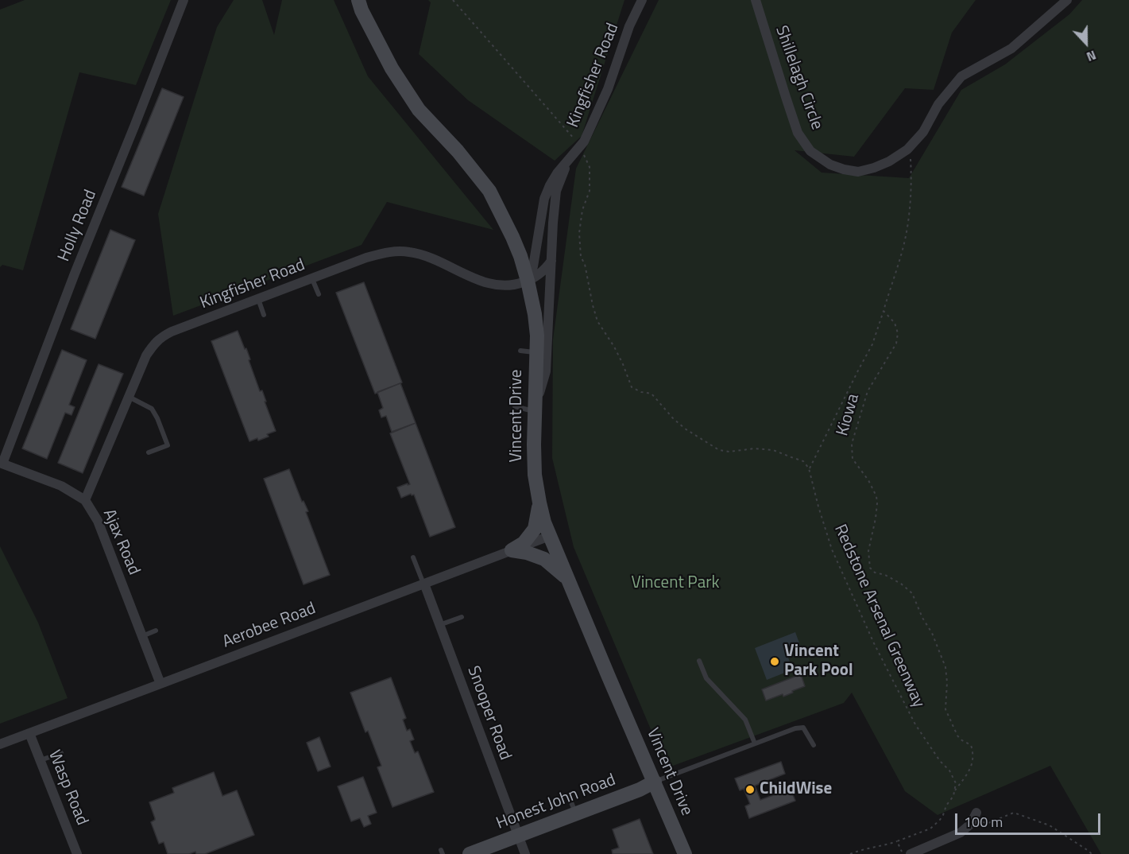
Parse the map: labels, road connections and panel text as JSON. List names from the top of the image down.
{
  "streets": {
    "street": [
      "Kingfisher Road",
      "Shillelagh Circle",
      "Holly Road",
      "Vincent Drive",
      "Ajax Road",
      "Aerobee Road",
      "Snooper Road",
      "Wasp Road",
      "Honest John Road"
    ],
    "path": ["Kiowa", "Redstone Arsenal Greenway"]
  },
  "crossings": [
    ["Kingfisher Road", "Vincent Drive"],
    ["Kingfisher Road", "Ajax Road"],
    ["Holly Road", "Ajax Road"],
    ["Kiowa", "Redstone Arsenal Greenway"],
    ["Vincent Drive", "Aerobee Road"],
    ["Vincent Drive", "Honest John Road"],
    ["Ajax Road", "Aerobee Road"],
    ["Aerobee Road", "Snooper Road"],
    ["Aerobee Road", "Wasp Road"],
    ["Snooper Road", "Honest John Road"]
  ],
  "parks": ["Vincent Park"],
  "places": ["Vincent Park Pool", "ChildWise"],
  "scale_bar": "100 m",
  "north": "bottom"
}
